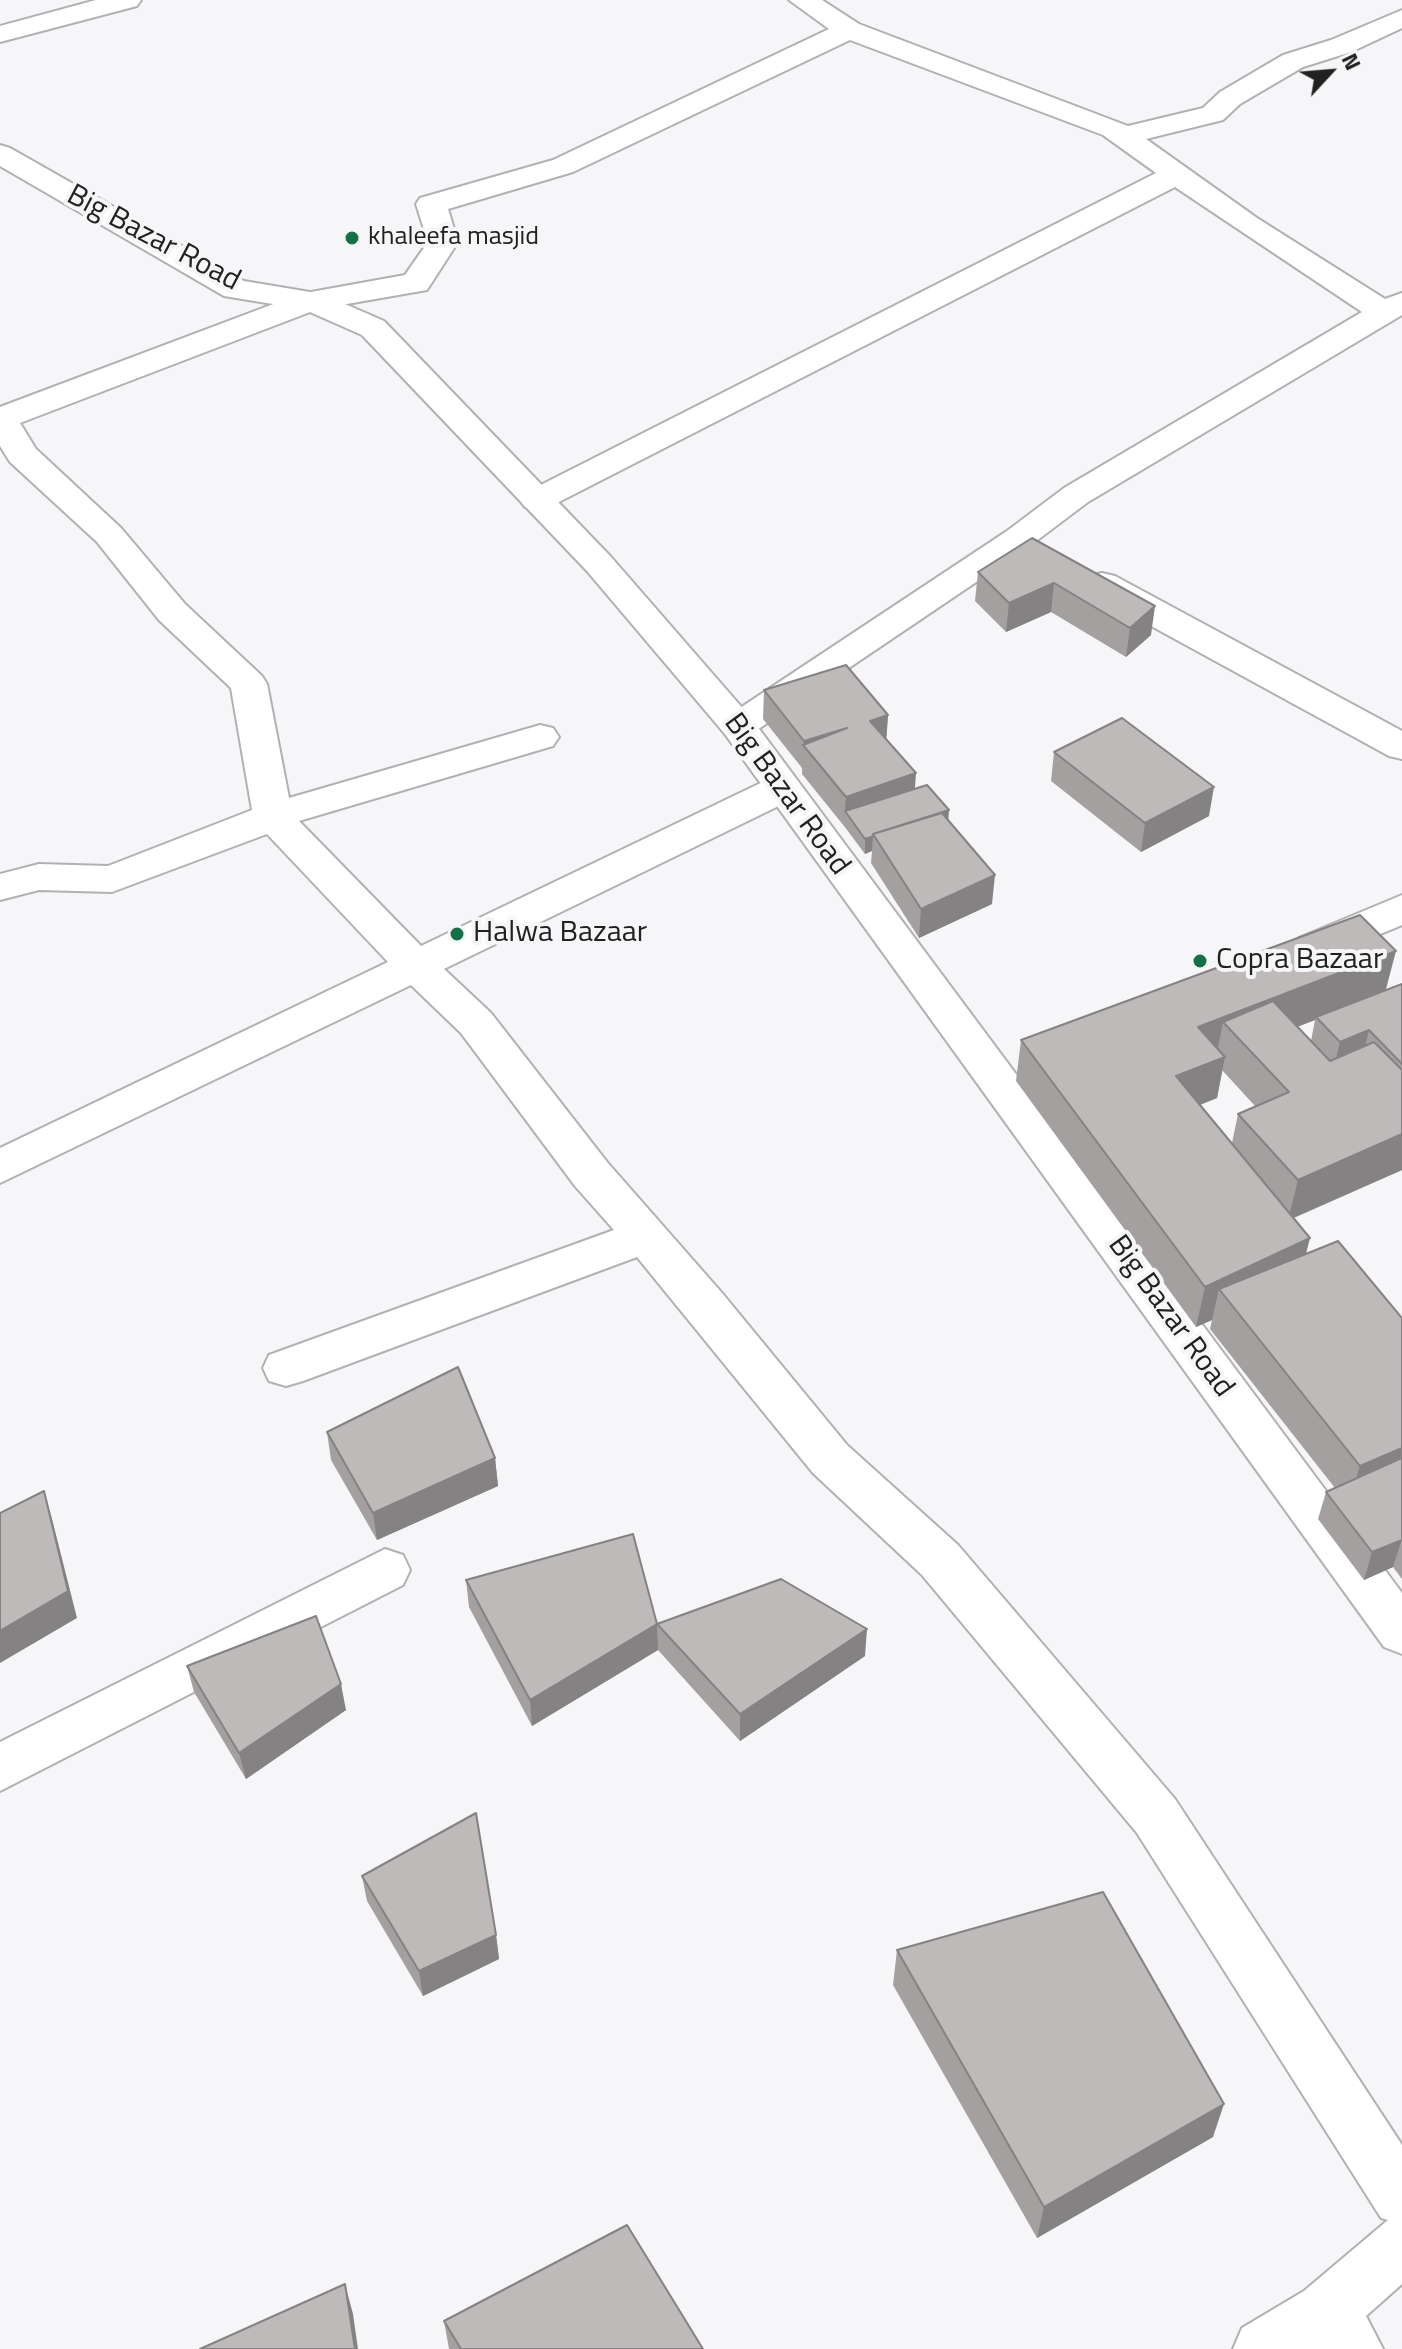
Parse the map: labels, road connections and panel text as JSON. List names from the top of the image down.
{
  "streets": {
    "street": ["Big Bazar Road"]
  },
  "places": ["khaleefa masjid", "Halwa Bazaar", "Copra Bazaar"],
  "north": "top right"
}
